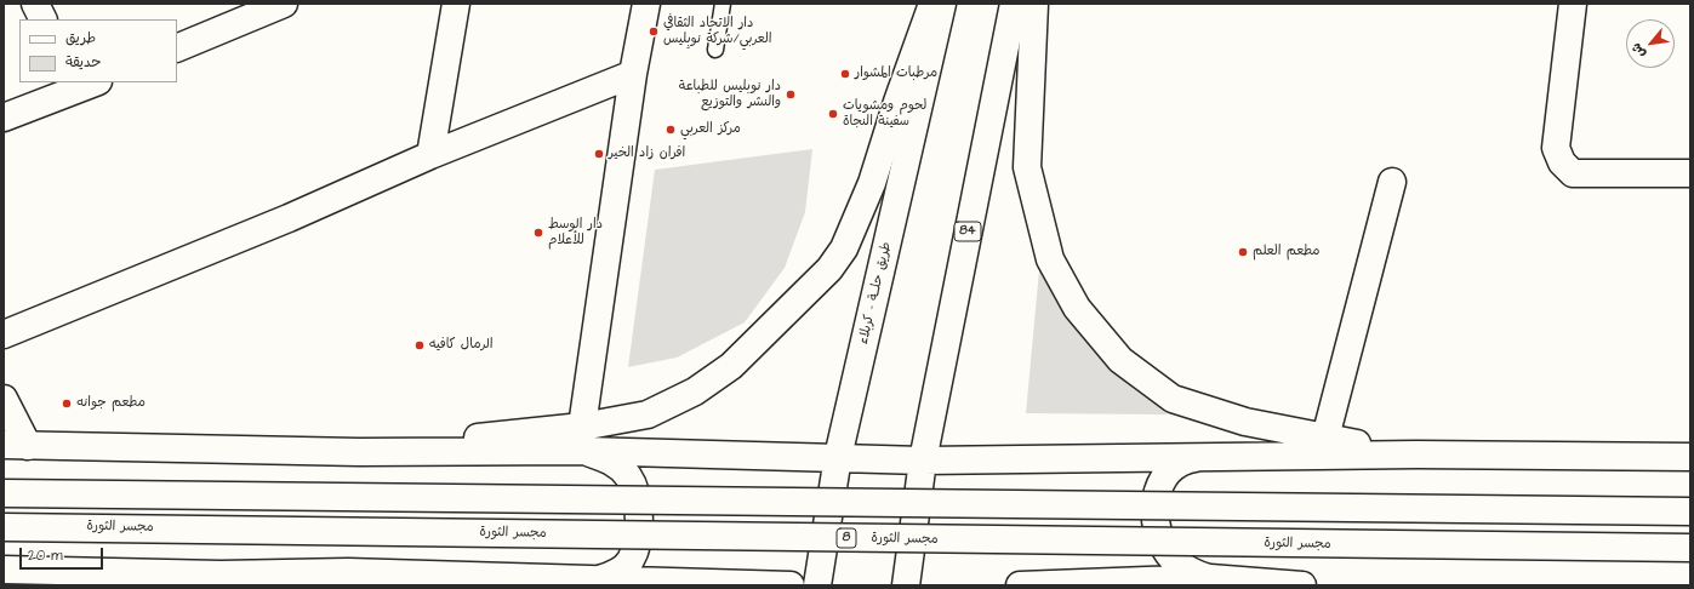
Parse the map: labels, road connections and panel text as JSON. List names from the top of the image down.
{
  "streets": {
    "main road": [
      "84",
      "طريق حلــة - كربلاء",
      "مجسر الثورة",
      "8"
    ]
  },
  "places": [
    "دار الاتحاد الثقافي العربي/شركة نوبِليس",
    "مرطبات المشوار",
    "دار نوبليس للطباعة والنشر والتوزيع",
    "لحوم ومشويات سفينة النجاة",
    "مركز العربي",
    "افران زاد الخير",
    "دار الوسط للأعلام",
    "مطعم العلم",
    "الرمال كافيه",
    "مطعم جوانه"
  ],
  "legend": ["طريق", "حديقة"],
  "scale_bar": "20 m",
  "north": "bottom left"
}
